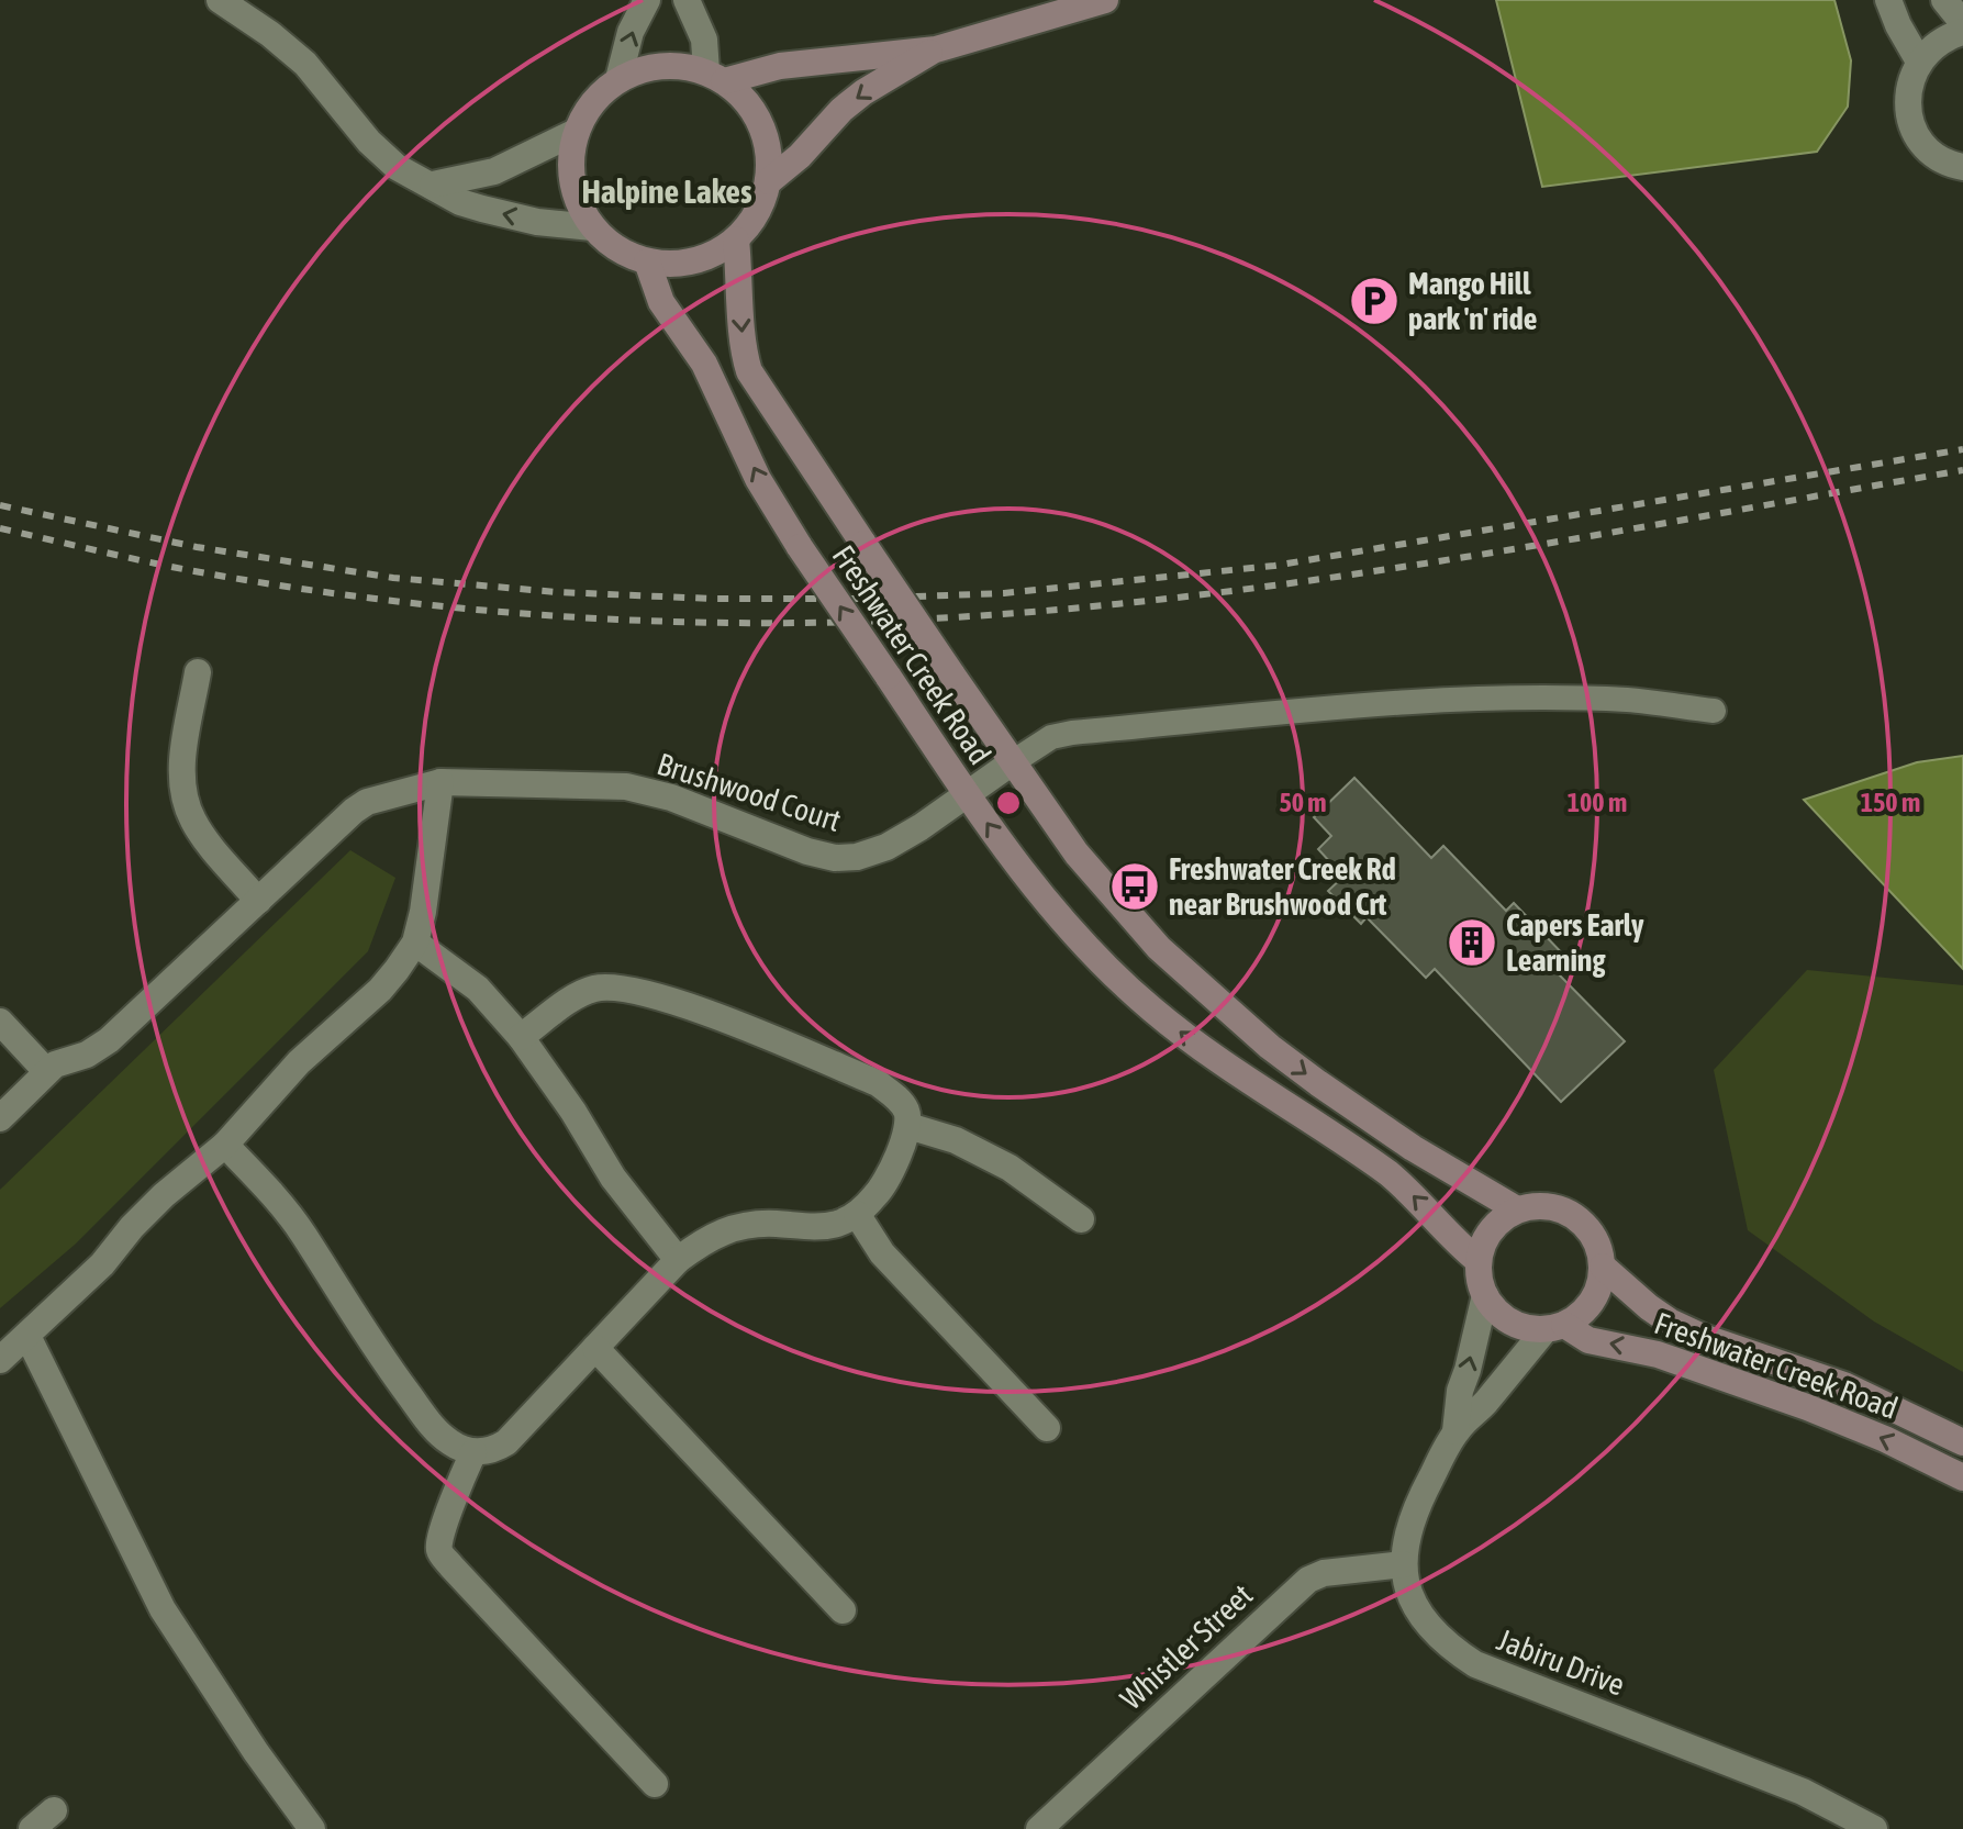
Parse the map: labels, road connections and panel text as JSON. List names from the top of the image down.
{
  "streets": {
    "main road": ["Freshwater Creek Road"],
    "street": ["Brushwood Court", "Whistler Street", "Jabiru Drive"]
  },
  "crossings": [
    ["Freshwater Creek Road", "Brushwood Court"],
    ["Freshwater Creek Road", "Jabiru Drive"],
    ["Whistler Street", "Jabiru Drive"]
  ],
  "districts": ["Halpine Lakes"],
  "places": {
    "parking": ["Mango Hill park 'n' ride"],
    "bus stop": ["Freshwater Creek Rd near Brushwood Crt"],
    "building": ["Capers Early Learning"]
  },
  "rings": ["50 m", "100 m", "150 m"]
}
